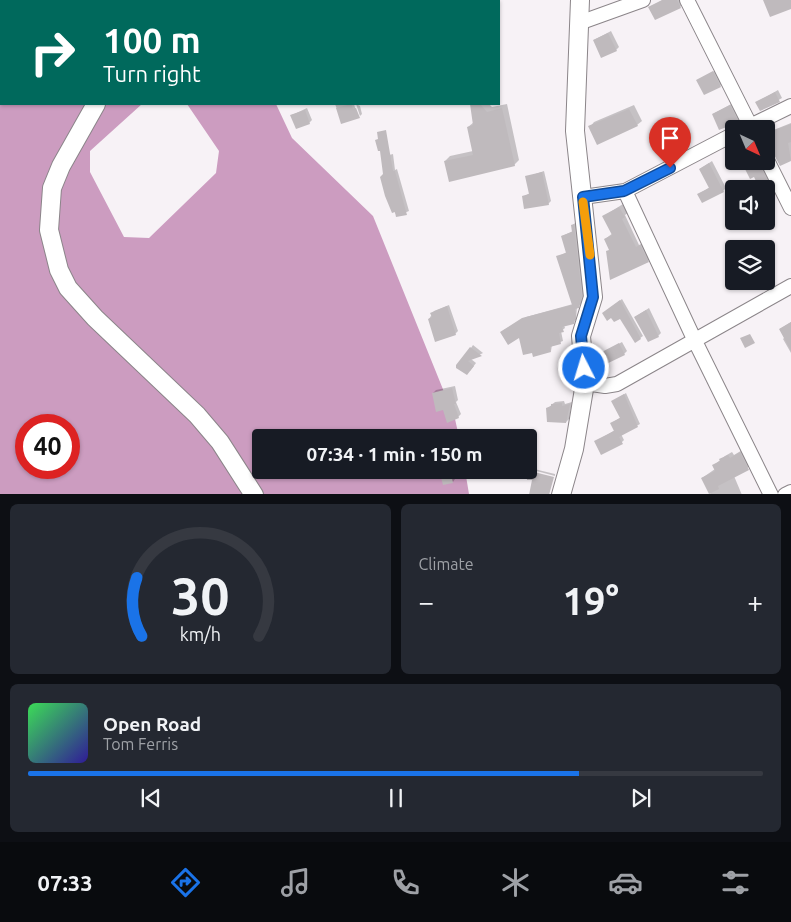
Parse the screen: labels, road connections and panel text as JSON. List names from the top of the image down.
{
  "north": "bottom right",
  "page": {
    "turn": ["100 m", "Turn right"],
    "limit": "40",
    "trip": "07:34 · 1 min · 150 m",
    "tile": "Climate",
    "heat": ["−", "19°", "+"],
    "song": ["Open Road", "Tom Ferris"],
    "tabs": "07:33",
    "gauge": ["30", "km/h"]
  }
}
